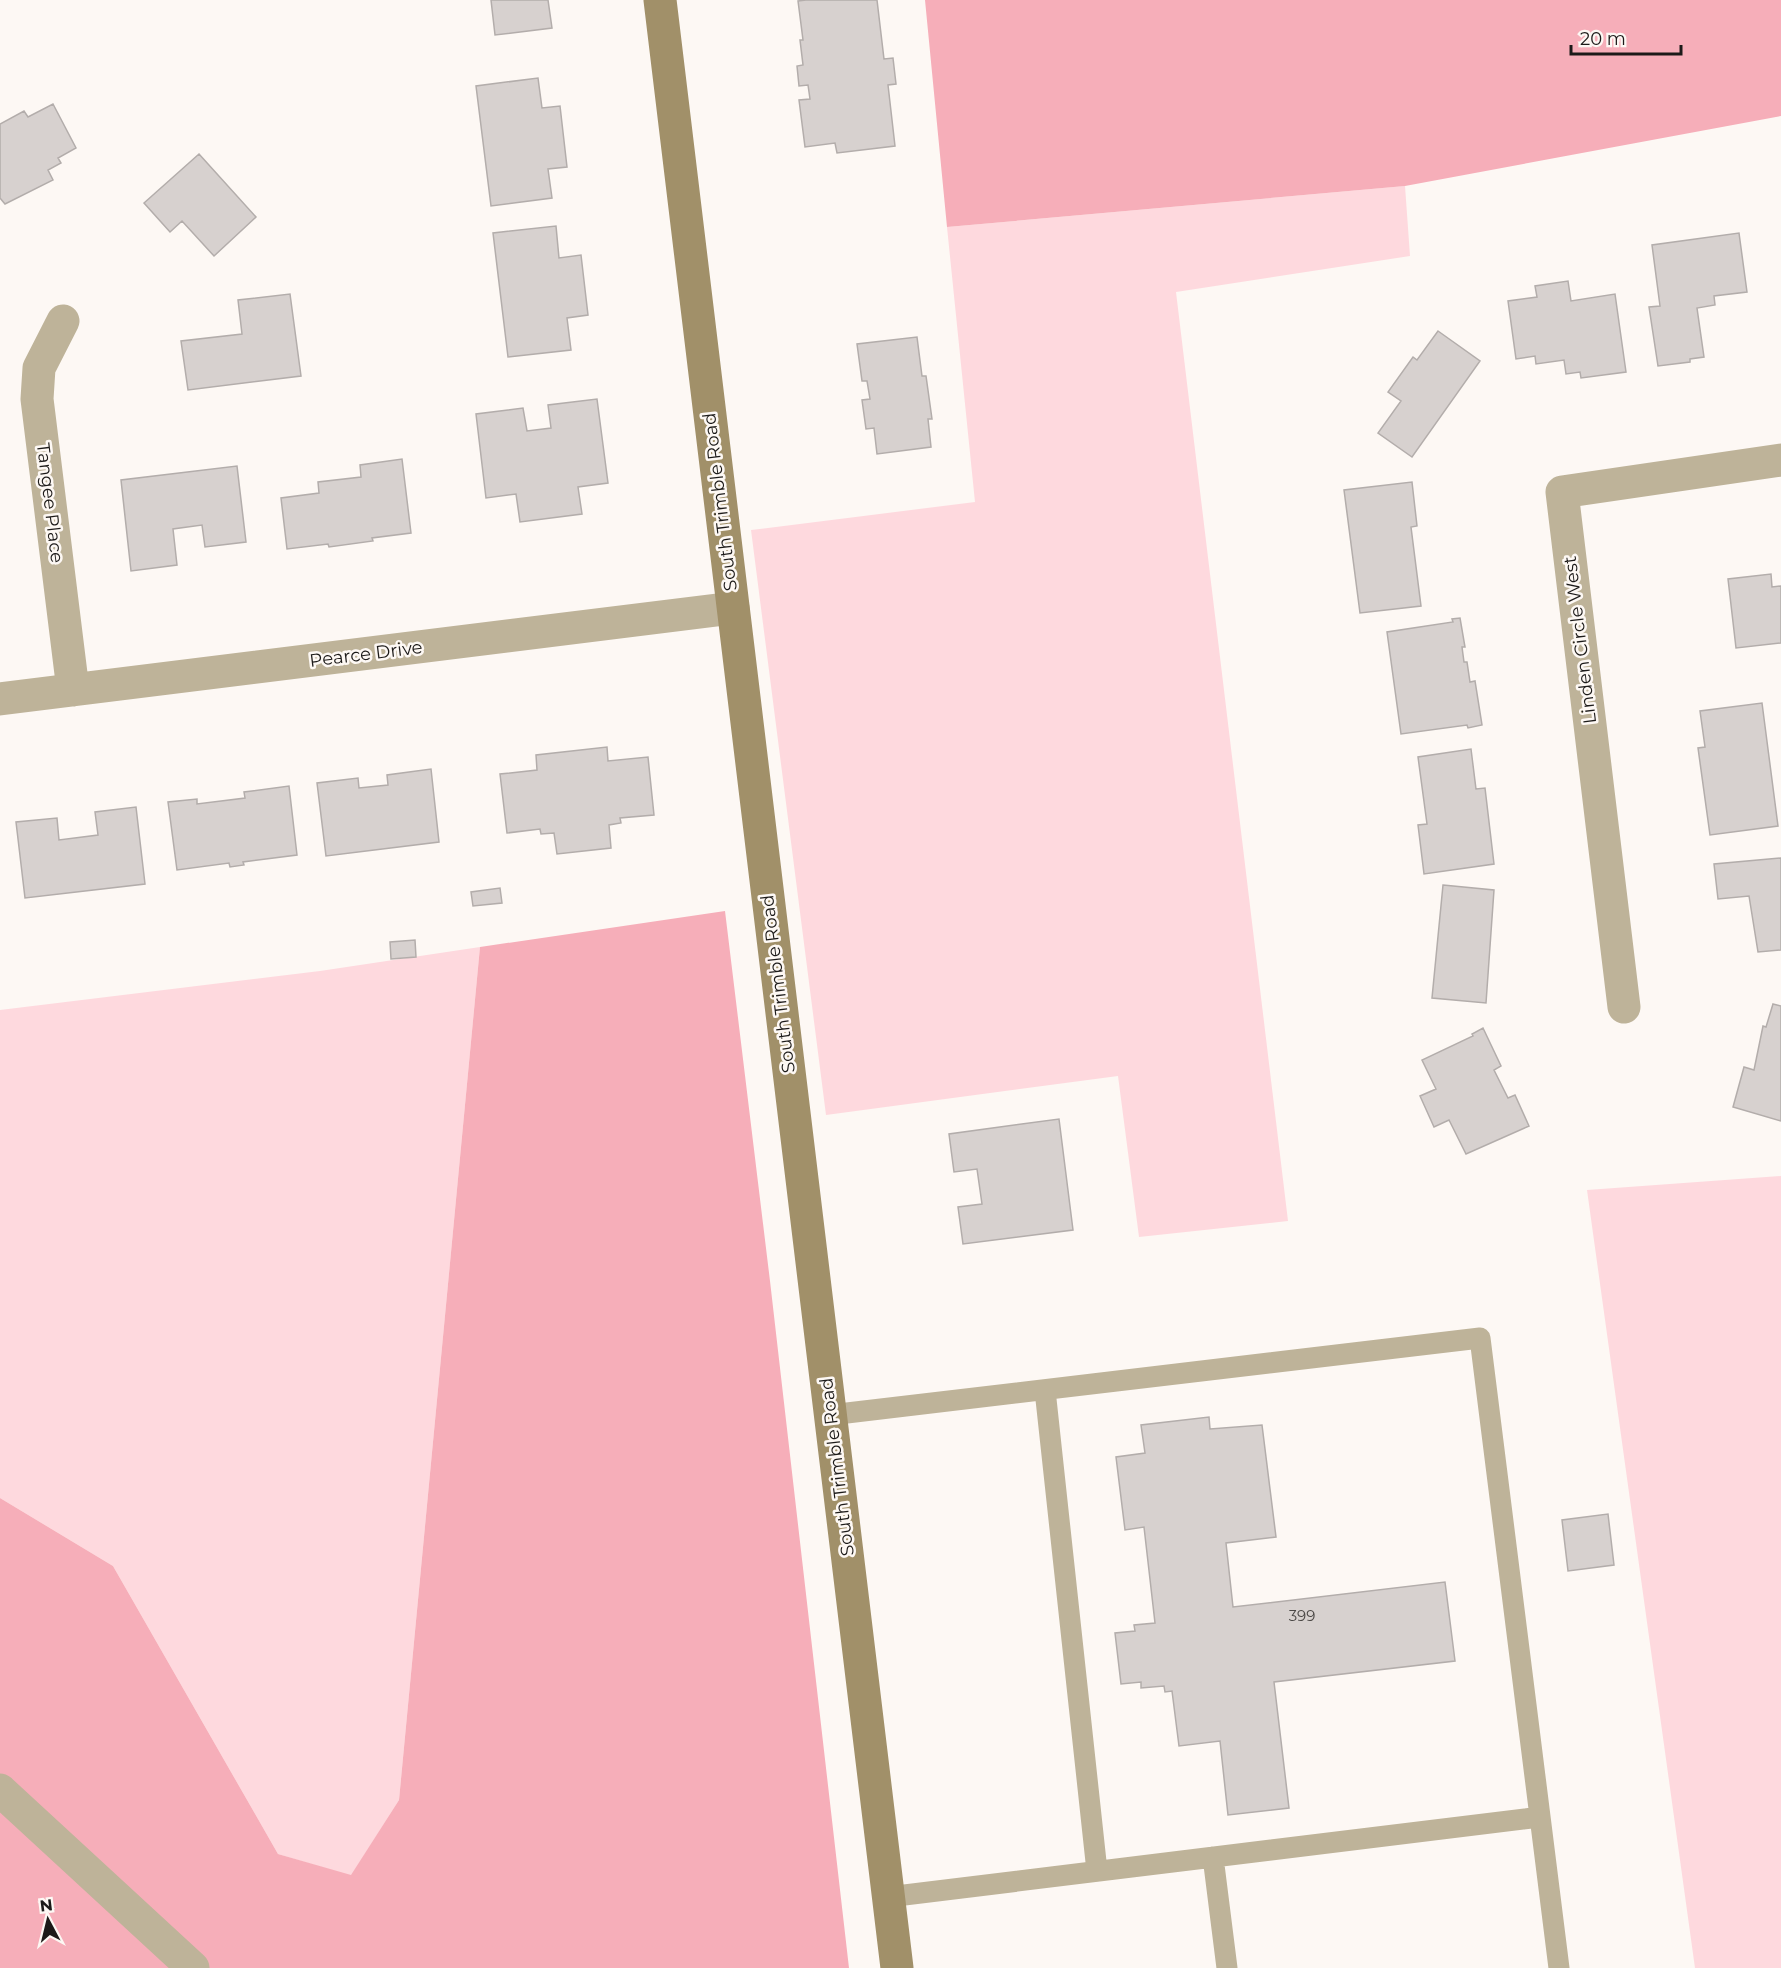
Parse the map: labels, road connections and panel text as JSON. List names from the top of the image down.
{
  "streets": {
    "main road": ["South Trimble Road"],
    "street": ["Tangee Place", "Linden Circle West", "Pearce Drive"]
  },
  "crossings": [
    ["South Trimble Road", "Pearce Drive"],
    ["Tangee Place", "Pearce Drive"]
  ],
  "house_numbers": ["399"],
  "scale_bar": "20 m",
  "north": "top"
}
